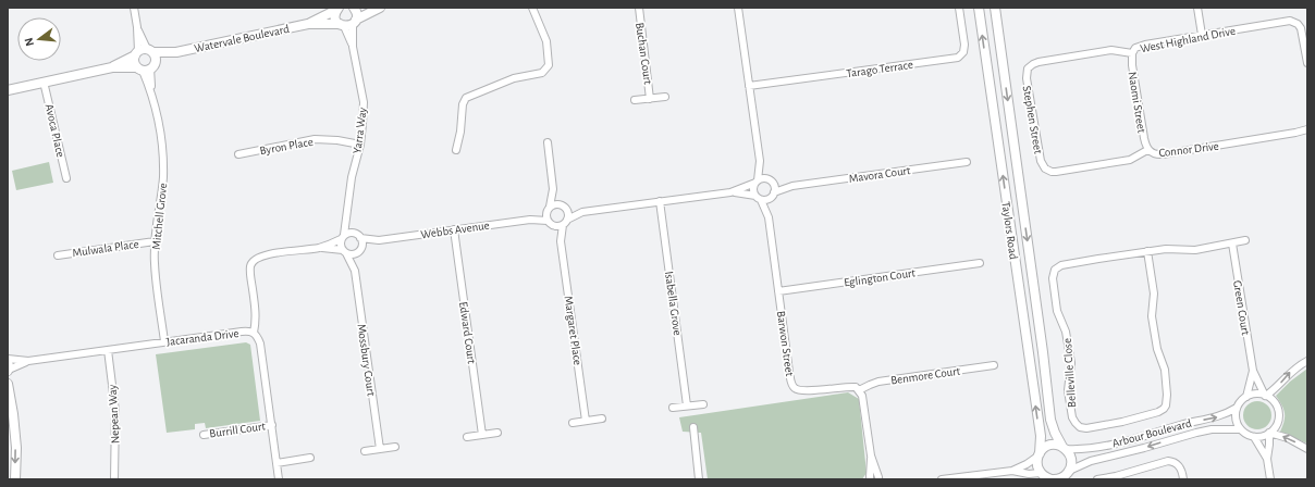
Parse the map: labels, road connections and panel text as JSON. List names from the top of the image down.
{
  "streets": {
    "main road": ["Watervale Boulevard", "Taylors Road"],
    "street": [
      "West Highland Drive",
      "Buchan Court",
      "Tarago Terrace",
      "Naomi Street",
      "Stephen Street",
      "Avoca Place",
      "Yarra Way",
      "Byron Place",
      "Connor Drive",
      "Mavora Court",
      "Mitchell Grove",
      "Webbs Avenue",
      "Mulwala Place",
      "Eglington Court",
      "Isabella Grove",
      "Green Court",
      "Margaret Place",
      "Edward Court",
      "Jacaranda Drive",
      "Barwon Street",
      "Mossbury Court",
      "Belleville Close",
      "Benmore Court",
      "Nepean Way",
      "Burrill Court",
      "Arbour Boulevard"
    ]
  },
  "crossings": [
    ["Watervale Boulevard", "Avoca Place"],
    ["Watervale Boulevard", "Yarra Way"],
    ["Watervale Boulevard", "Mitchell Grove"],
    ["West Highland Drive", "Naomi Street"],
    ["West Highland Drive", "Stephen Street"],
    ["Naomi Street", "Connor Drive"],
    ["Stephen Street", "Connor Drive"],
    ["Yarra Way", "Byron Place"],
    ["Yarra Way", "Webbs Avenue"],
    ["Yarra Way", "Mossbury Court"],
    ["Mavora Court", "Barwon Street"],
    ["Mitchell Grove", "Mulwala Place"],
    ["Mitchell Grove", "Jacaranda Drive"],
    ["Webbs Avenue", "Margaret Place"],
    ["Webbs Avenue", "Edward Court"],
    ["Webbs Avenue", "Mossbury Court"],
    ["Taylors Road", "Arbour Boulevard"],
    ["Eglington Court", "Barwon Street"],
    ["Green Court", "Belleville Close"],
    ["Green Court", "Arbour Boulevard"],
    ["Jacaranda Drive", "Nepean Way"],
    ["Jacaranda Drive", "Burrill Court"],
    ["Barwon Street", "Benmore Court"]
  ],
  "north": "left"
}
